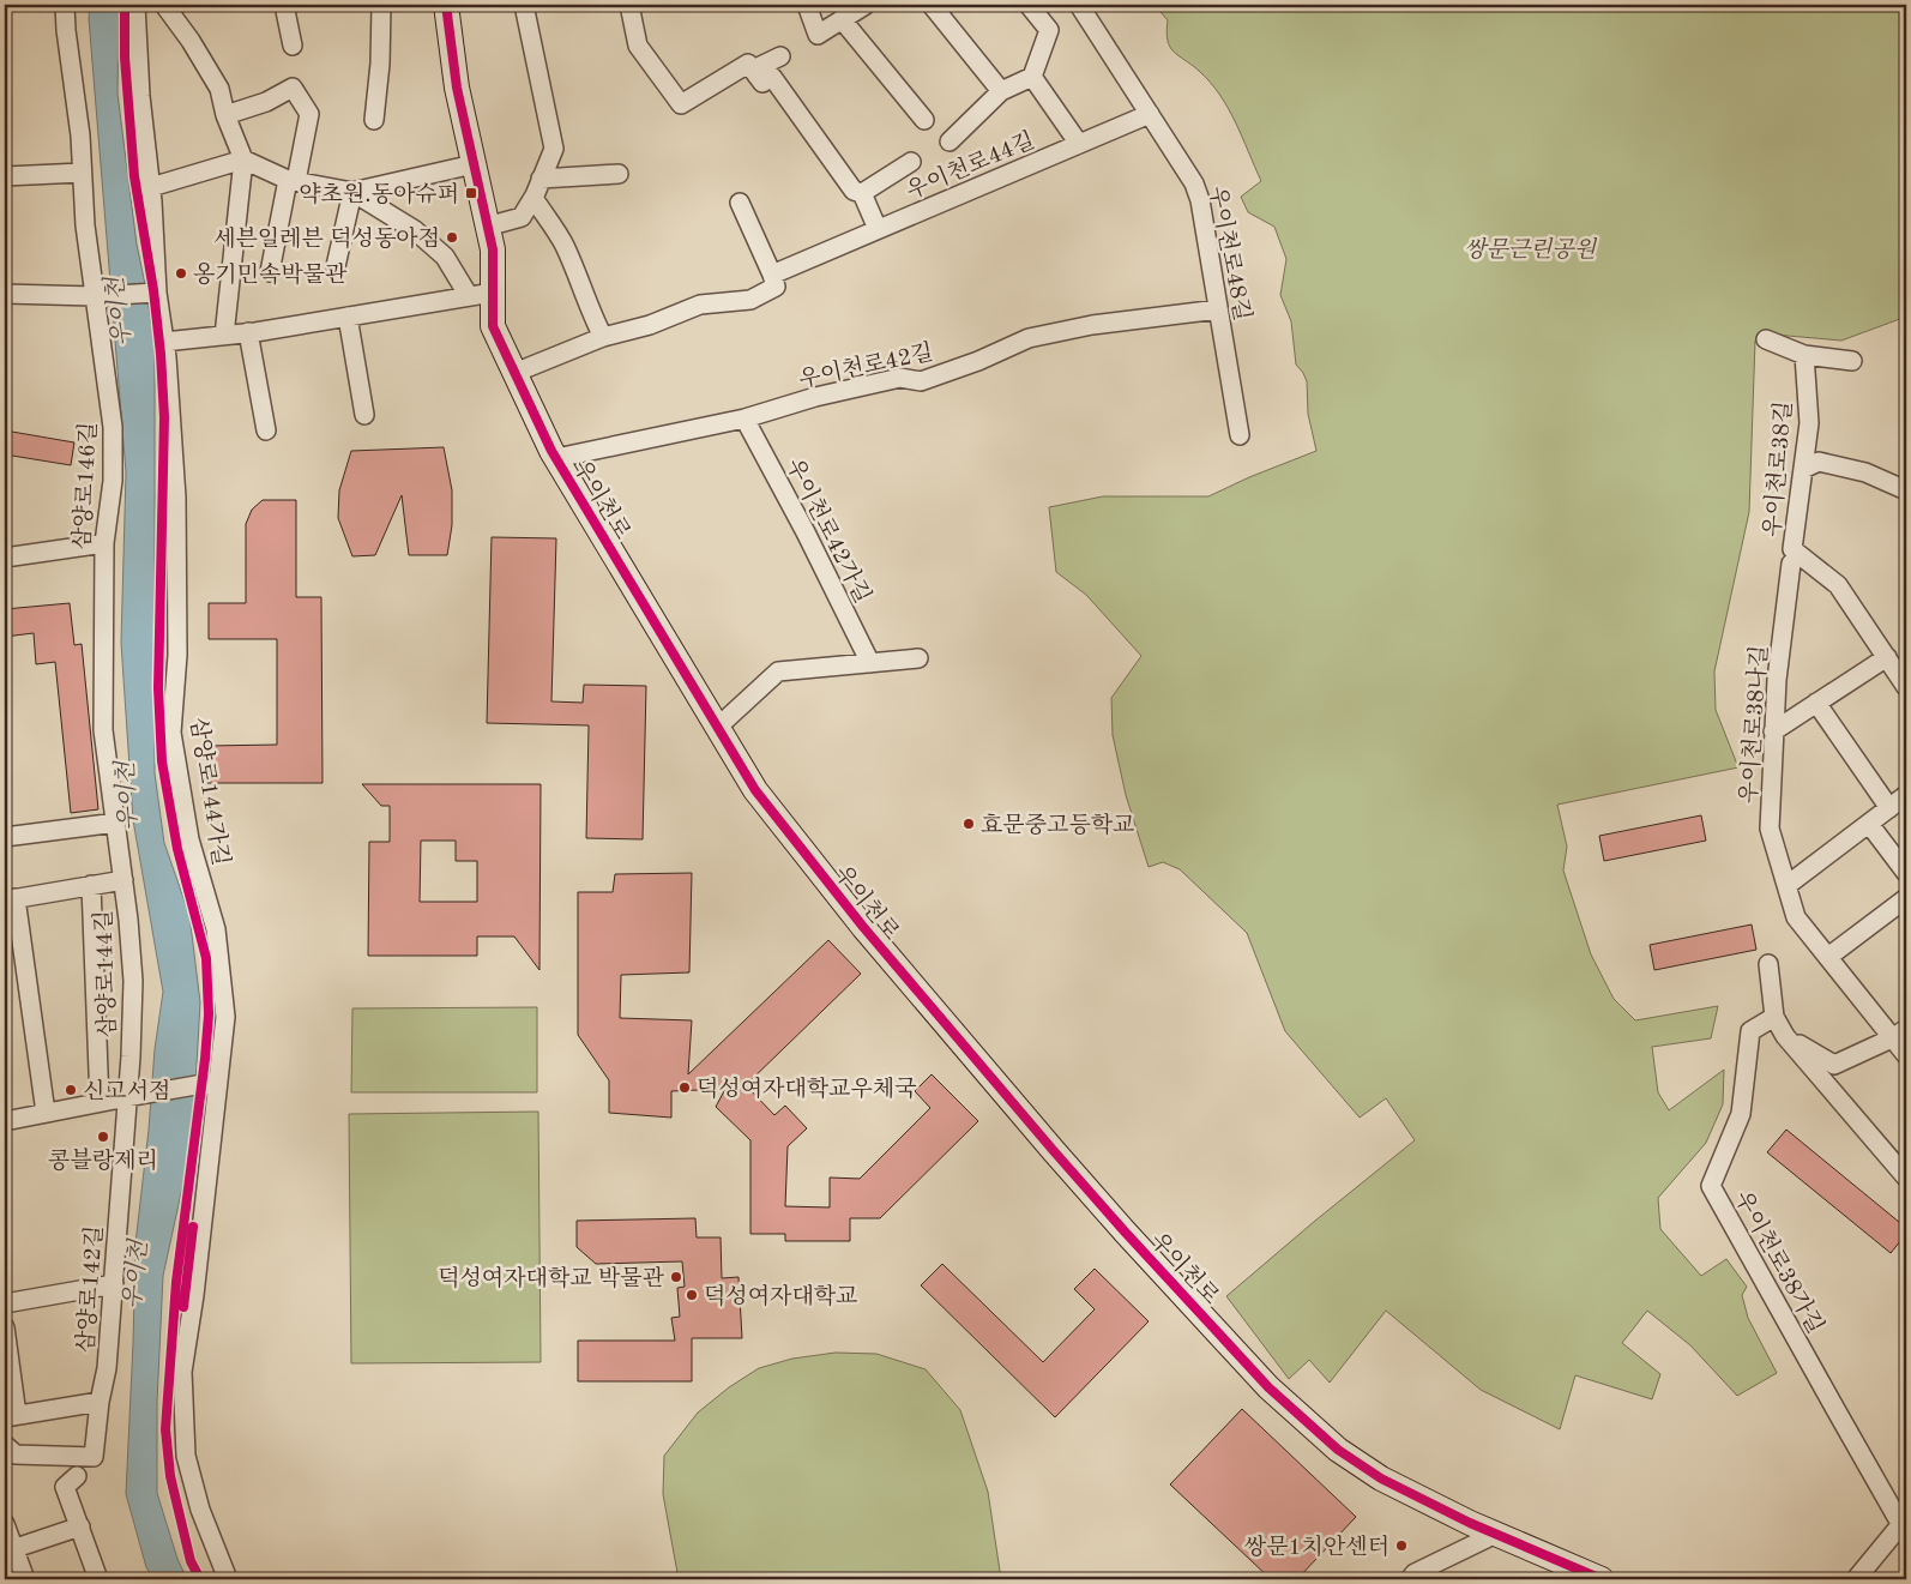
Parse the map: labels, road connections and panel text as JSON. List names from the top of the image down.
{
  "streets": {
    "street": [
      "우이천로44길",
      "우이천로48길",
      "우이천로42길",
      "우이천로38길",
      "삼양로146길",
      "우이천로",
      "우이천로42가길",
      "우이천로38나길",
      "삼양로144가길",
      "삼양로144길",
      "우이천로38가길",
      "삼양로142길"
    ]
  },
  "crossings": [
    ["우이천로44길", "우이천로48길"],
    ["우이천로48길", "우이천로42길"],
    ["우이천로42길", "우이천로"],
    ["우이천로42길", "우이천로42가길"],
    ["삼양로146길", "삼양로144길"],
    ["삼양로144길", "삼양로142길"]
  ],
  "water": ["우이천"],
  "parks": ["쌍문근린공원"],
  "places": {
    "transit": ["약초원.동아슈퍼"],
    "other": [
      "세븐일레븐 덕성동아점",
      "옹기민속박물관",
      "효문중고등학교",
      "덕성여자대학교우체국",
      "신고서점",
      "콩블랑제리",
      "덕성여자대학교 박물관",
      "덕성여자대학교",
      "쌍문1치안센터"
    ]
  }
}
